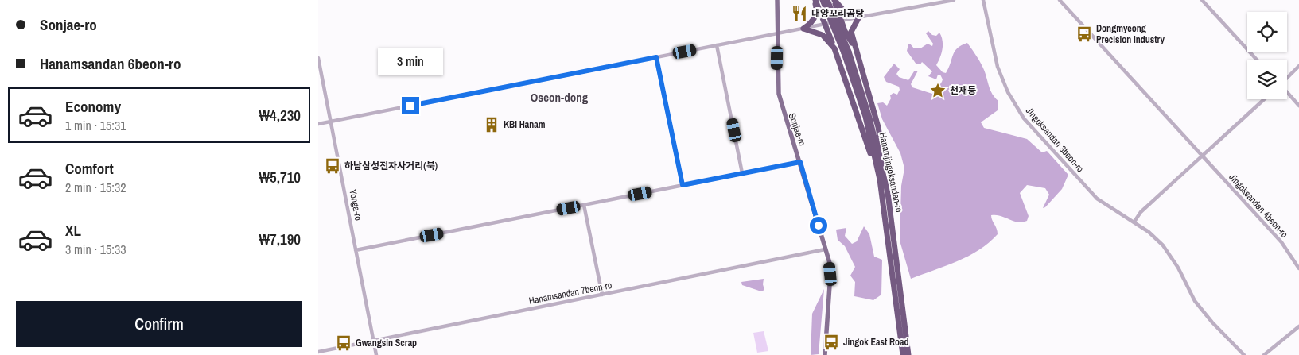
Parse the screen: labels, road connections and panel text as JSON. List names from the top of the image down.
{
  "streets": {
    "highway": ["Hanamjingoksandan-ro"],
    "main road": ["Sonjae-ro"],
    "street": [
      "Jingoksandan 3beon-ro",
      "Yonga-ro",
      "Jingoksandan 4beon-ro",
      "Hanamsandan 7beon-ro"
    ]
  },
  "crossings": [
    ["Sonjae-ro", "Hanamsandan 7beon-ro"],
    ["Yonga-ro", "Hanamsandan 7beon-ro"]
  ],
  "districts": ["Oseon-dong"],
  "places": {
    "restaurant": ["대양꼬리곰탕"],
    "bus stop": [
      "Dongmyeong Precision Industry",
      "하남삼성전자사거리(북)",
      "Jingok East Road",
      "Gwangsin Scrap"
    ],
    "place": ["천재등"],
    "building": ["KBI Hanam"]
  },
  "page": {
    "banner": ["Sonjae-ro", "Hanamsandan 6beon-ro"],
    "bubble": "3 min",
    "list": [
      {
        "name": "Economy",
        "note": "1 min · 15:31",
        "value": "₩4,230"
      },
      {
        "name": "Comfort",
        "note": "2 min · 15:32",
        "value": "₩5,710"
      },
      {
        "name": "XL",
        "note": "3 min · 15:33",
        "value": "₩7,190"
      }
    ],
    "buttons": "Confirm"
  }
}
